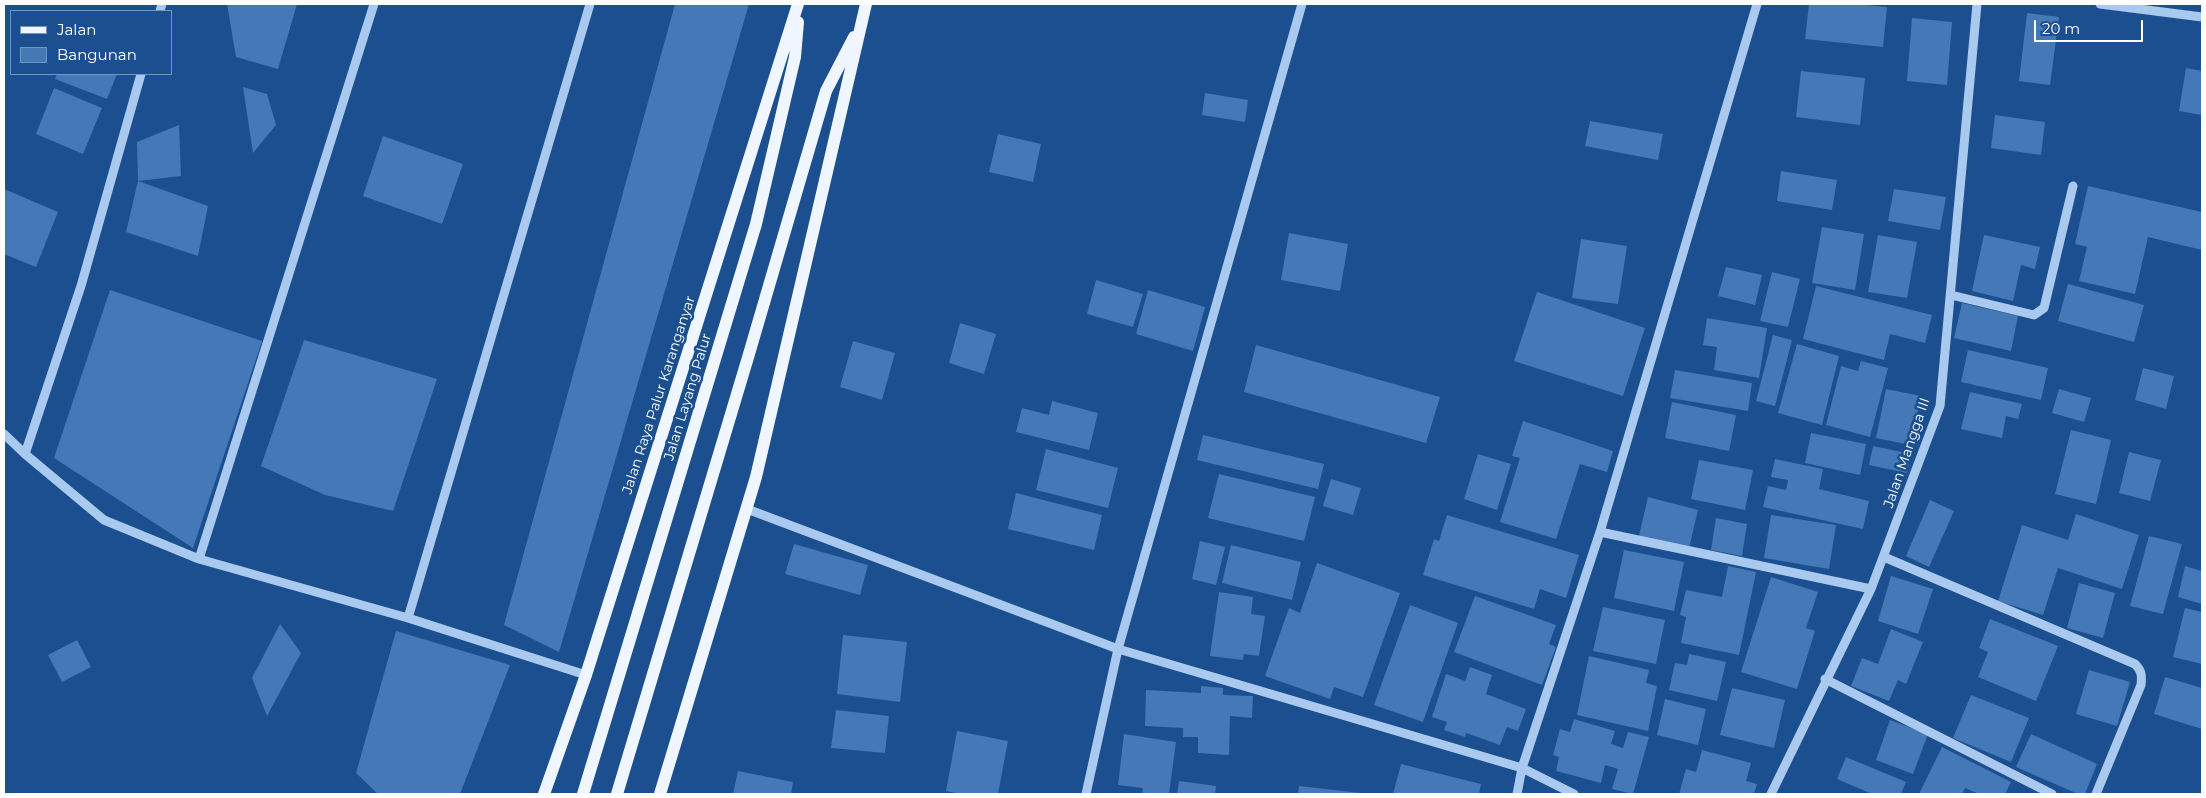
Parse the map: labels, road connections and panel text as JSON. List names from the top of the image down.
{
  "streets": {
    "main road": ["Jalan Raya Palur Karanganyar", "Jalan Layang Palur"],
    "street": ["Jalan Mangga III"]
  },
  "crossings": [
    ["Jalan Raya Palur Karanganyar", "Jalan Layang Palur"]
  ],
  "legend": ["Jalan", "Bangunan"],
  "scale_bar": "20 m"
}
